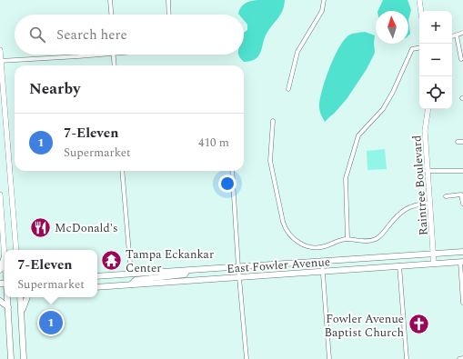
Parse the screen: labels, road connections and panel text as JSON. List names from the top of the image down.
{
  "streets": {
    "main road": ["Raintree Boulevard", "East Fowler Avenue"]
  },
  "crossings": [
    ["Raintree Boulevard", "East Fowler Avenue"]
  ],
  "places": {
    "restaurant": ["McDonald's"],
    "temple": ["Tampa Eckankar Center"],
    "church": ["Fowler Avenue Baptist Church"]
  },
  "north": "top",
  "page": {
    "map_buttons": ["+", "−"],
    "search": "Search here",
    "heading": "Nearby",
    "list": [
      {
        "mark": "1",
        "name": "7-Eleven",
        "note": "Supermarket",
        "value": "410 m"
      }
    ],
    "popup": ["7-Eleven", "Supermarket"],
    "pins": "1"
  }
}
